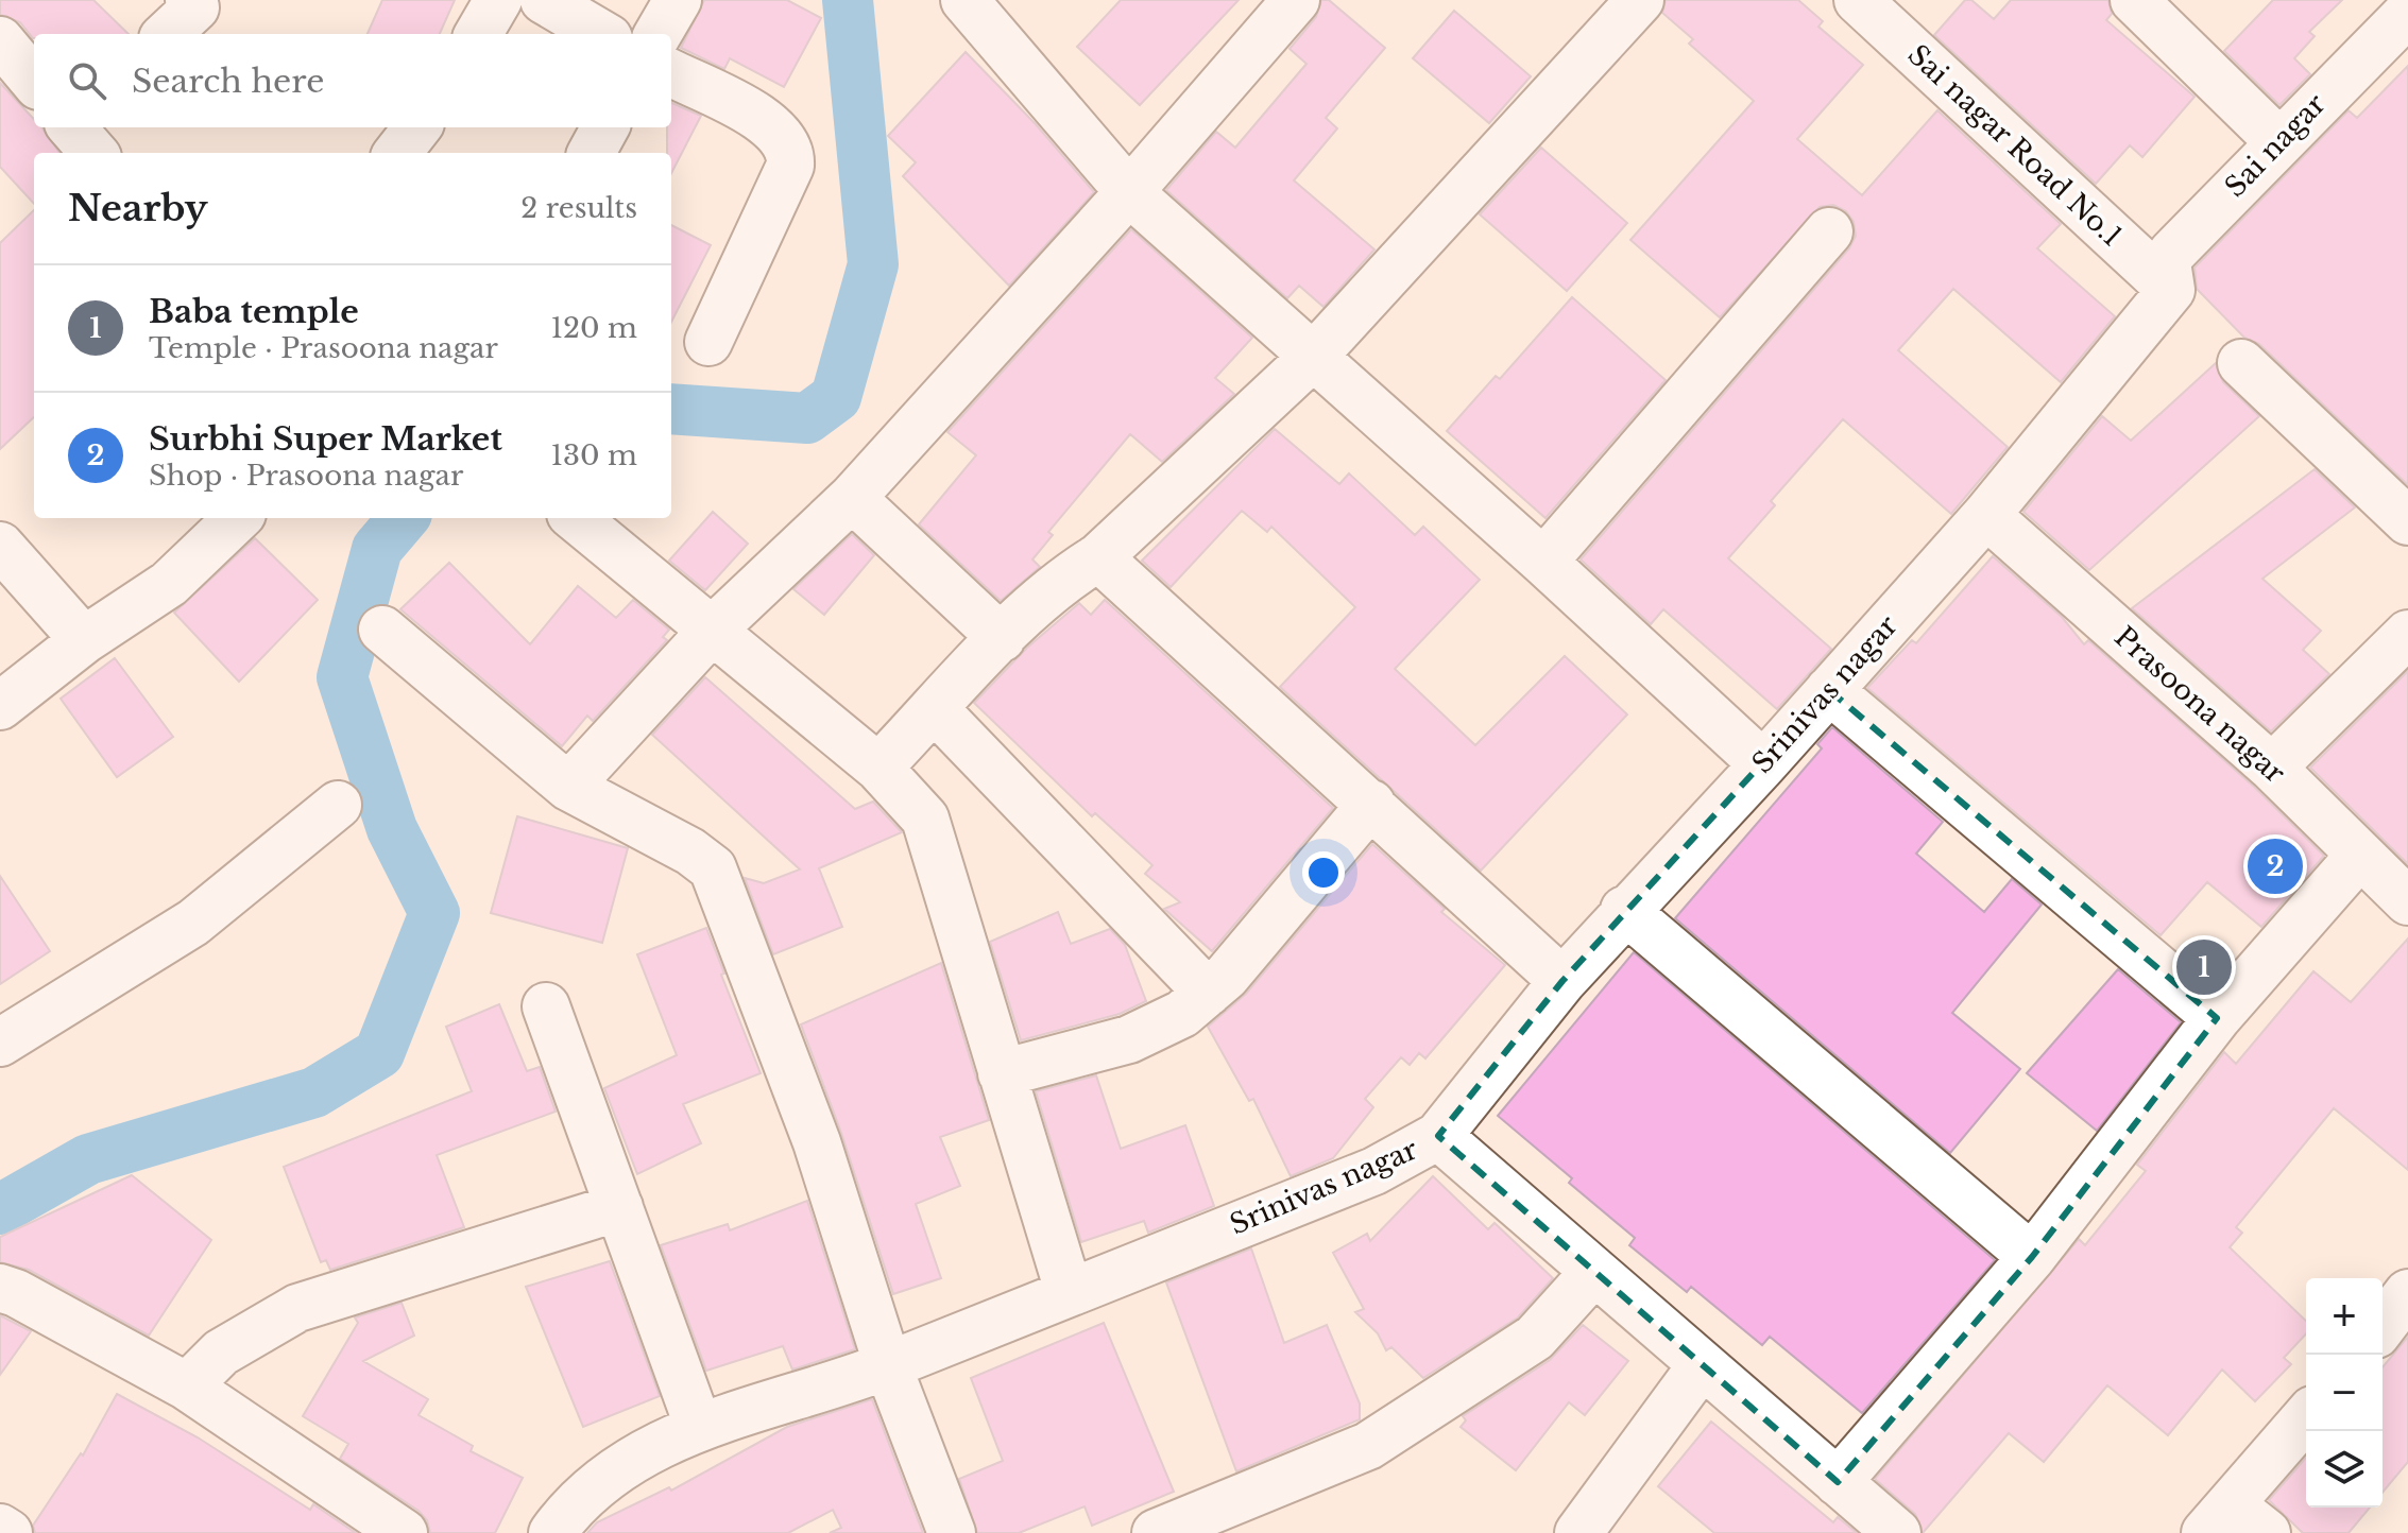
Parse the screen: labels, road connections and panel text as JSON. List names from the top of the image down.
{
  "streets": {
    "street": [
      "Sai nagar Road No.1",
      "Sai nagar",
      "Srinivas nagar",
      "Prasoona nagar"
    ]
  },
  "crossings": [
    ["Sai nagar Road No.1", "Sai nagar"],
    ["Sai nagar Road No.1", "Srinivas nagar"],
    ["Sai nagar", "Srinivas nagar"],
    ["Srinivas nagar", "Prasoona nagar"]
  ],
  "page": {
    "search": "Search here",
    "heading": ["Nearby", "2 results"],
    "list": [
      {
        "mark": "1",
        "name": "Baba temple",
        "note": "Temple · Prasoona nagar",
        "value": "120 m"
      },
      {
        "mark": "2",
        "name": "Surbhi Super Market",
        "note": "Shop · Prasoona nagar",
        "value": "130 m"
      }
    ],
    "pins": ["2", "1"],
    "map_buttons": ["+", "−"]
  }
}
